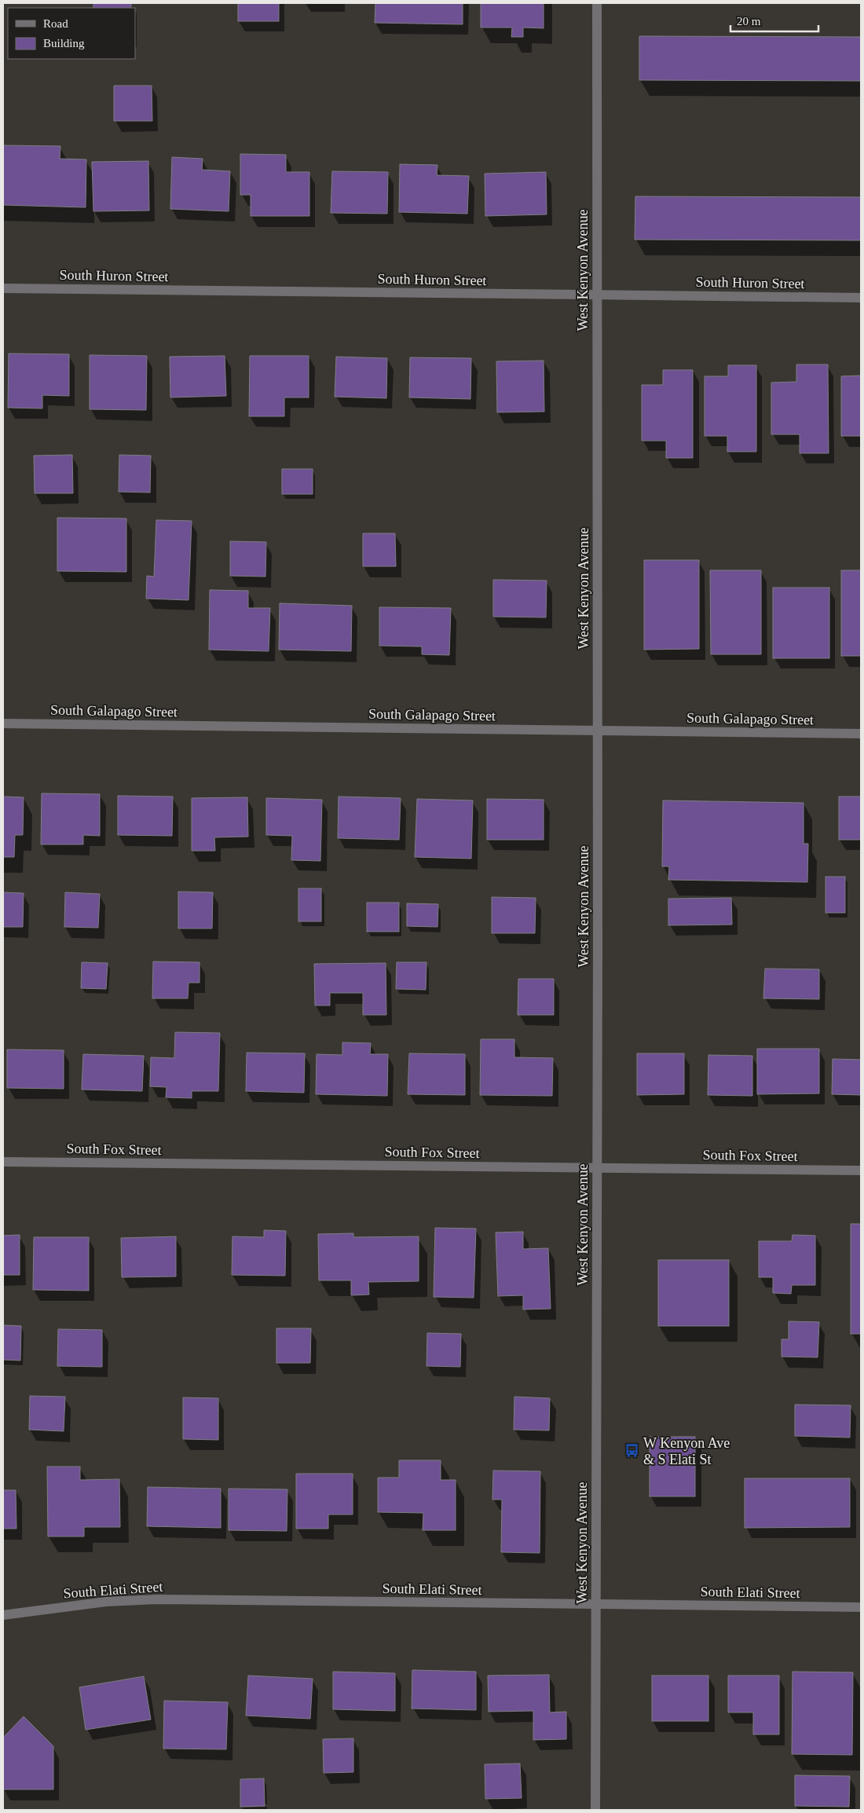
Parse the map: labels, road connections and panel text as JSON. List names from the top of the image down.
{
  "streets": {
    "street": [
      "West Kenyon Avenue",
      "South Huron Street",
      "South Galapago Street",
      "South Fox Street",
      "South Elati Street"
    ]
  },
  "crossings": [
    ["West Kenyon Avenue", "South Huron Street"],
    ["West Kenyon Avenue", "South Galapago Street"],
    ["West Kenyon Avenue", "South Fox Street"],
    ["West Kenyon Avenue", "South Elati Street"]
  ],
  "places": {
    "bus stop": ["W Kenyon Ave & S Elati St"]
  },
  "legend": ["Road", "Building"],
  "scale_bar": "20 m"
}
